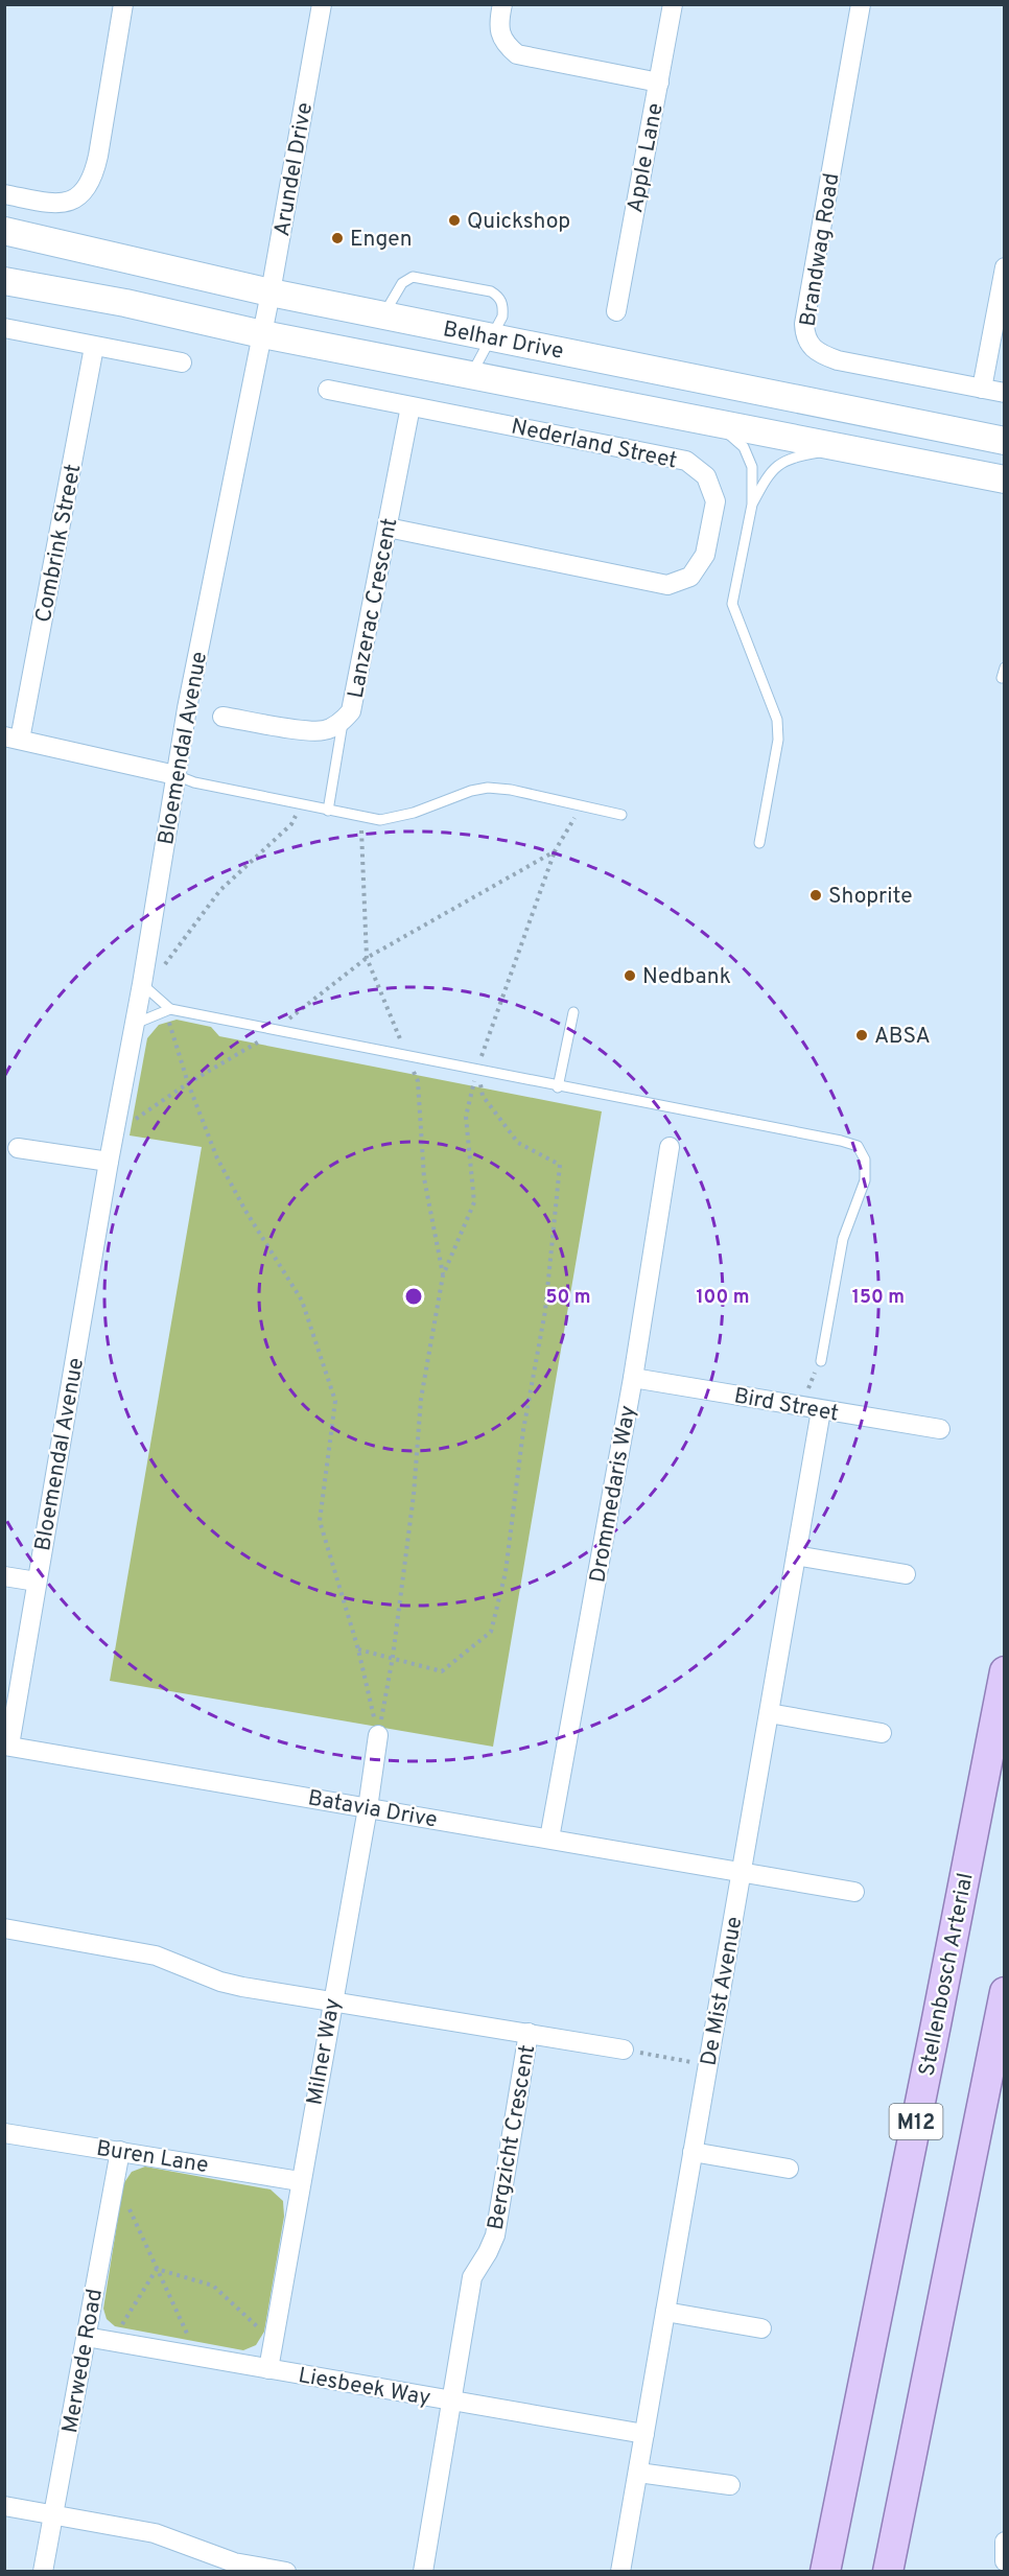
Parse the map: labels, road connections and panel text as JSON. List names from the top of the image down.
{
  "streets": {
    "main road": ["Belhar Drive", "Stellenbosch Arterial", "M12"],
    "street": [
      "Apple Lane",
      "Arundel Drive",
      "Brandwag Road",
      "Nederland Street",
      "Combrink Street",
      "Lanzerac Crescent",
      "Bloemendal Avenue",
      "Bird Street",
      "Drommedaris Way",
      "Batavia Drive",
      "De Mist Avenue",
      "Milner Way",
      "Bergzicht Crescent",
      "Buren Lane",
      "Merwede Road",
      "Liesbeek Way"
    ]
  },
  "crossings": [
    ["Arundel Drive", "Belhar Drive"],
    ["Arundel Drive", "Bloemendal Avenue"],
    ["Belhar Drive", "Bloemendal Avenue"],
    ["Nederland Street", "Lanzerac Crescent"],
    ["Bloemendal Avenue", "Batavia Drive"],
    ["Bird Street", "Drommedaris Way"],
    ["Bird Street", "De Mist Avenue"],
    ["Drommedaris Way", "Batavia Drive"],
    ["Batavia Drive", "De Mist Avenue"],
    ["Batavia Drive", "Milner Way"],
    ["De Mist Avenue", "Liesbeek Way"],
    ["Milner Way", "Bergzicht Crescent"],
    ["Milner Way", "Buren Lane"],
    ["Milner Way", "Liesbeek Way"],
    ["Bergzicht Crescent", "Liesbeek Way"],
    ["Buren Lane", "Merwede Road"],
    ["Merwede Road", "Liesbeek Way"]
  ],
  "places": [
    "Quickshop",
    "Engen",
    "Shoprite",
    "Nedbank",
    "ABSA"
  ],
  "rings": ["50 m", "100 m", "150 m"]
}
